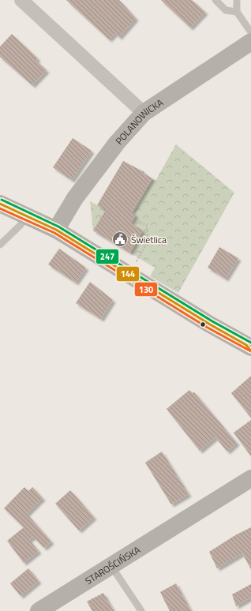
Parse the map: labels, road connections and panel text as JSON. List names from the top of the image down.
{
  "streets": {
    "street": ["POLANOWICKA", "STAROŚCIŃSKA"]
  },
  "places": {
    "public building": ["Świetlica"]
  },
  "lines": ["transit line 247", "transit line 144", "transit line 130"]
}
